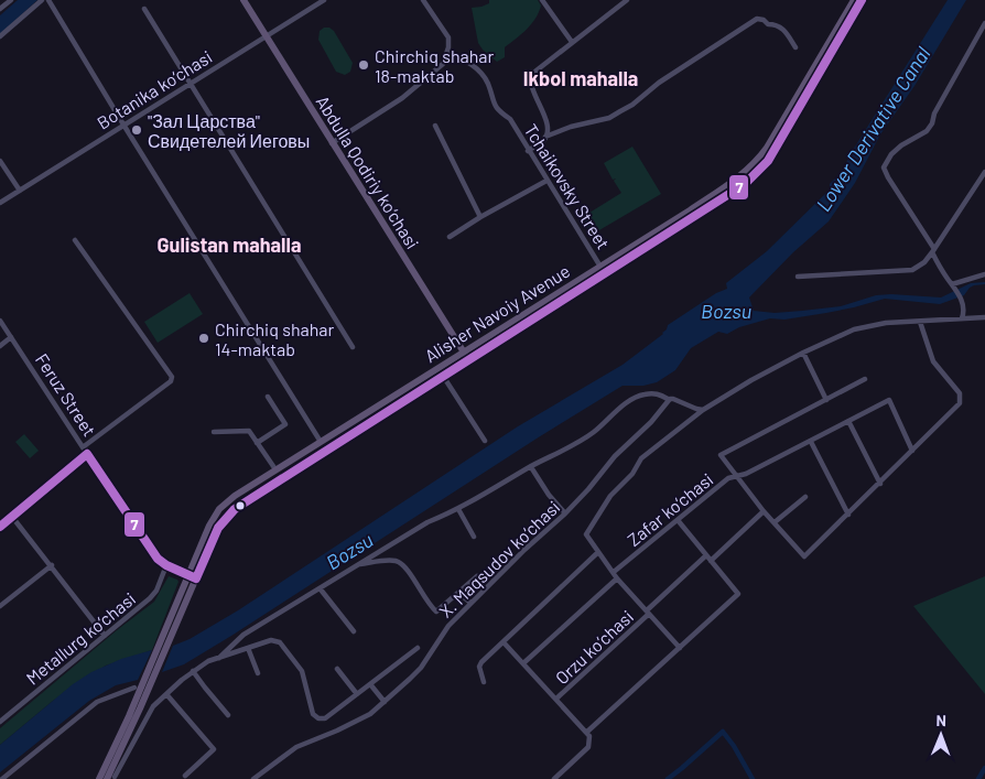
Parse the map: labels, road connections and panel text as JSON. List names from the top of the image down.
{
  "streets": {
    "main road": ["Abdulla Qodiriy ko‘chasi", "Alisher Navoiy Avenue", "Feruz Street"],
    "street": [
      "Botanika ko‘chasi",
      "Tchaikovsky Street",
      "Zafar ko‘chasi",
      "X. Maqsudov ko‘chasi",
      "Metallurg ko‘chasi",
      "Orzu ko‘chasi"
    ]
  },
  "crossings": [
    ["Botanika ko‘chasi", "Abdulla Qodiriy ko‘chasi"],
    ["Abdulla Qodiriy ko‘chasi", "Alisher Navoiy Avenue"],
    ["Tchaikovsky Street", "Alisher Navoiy Avenue"],
    ["Alisher Navoiy Avenue", "Feruz Street"],
    ["Feruz Street", "Metallurg ko‘chasi"]
  ],
  "districts": ["Ikbol mahalla", "Gulistan mahalla"],
  "water": ["Lower Derivative Canal", "Bozsu"],
  "places": ["Chirchiq shahar 18-maktab", "\"Зал Царства\" Свидетелей Иеговы", "Chirchiq shahar 14-maktab"],
  "lines": ["transit line 7"],
  "north": "top"
}
